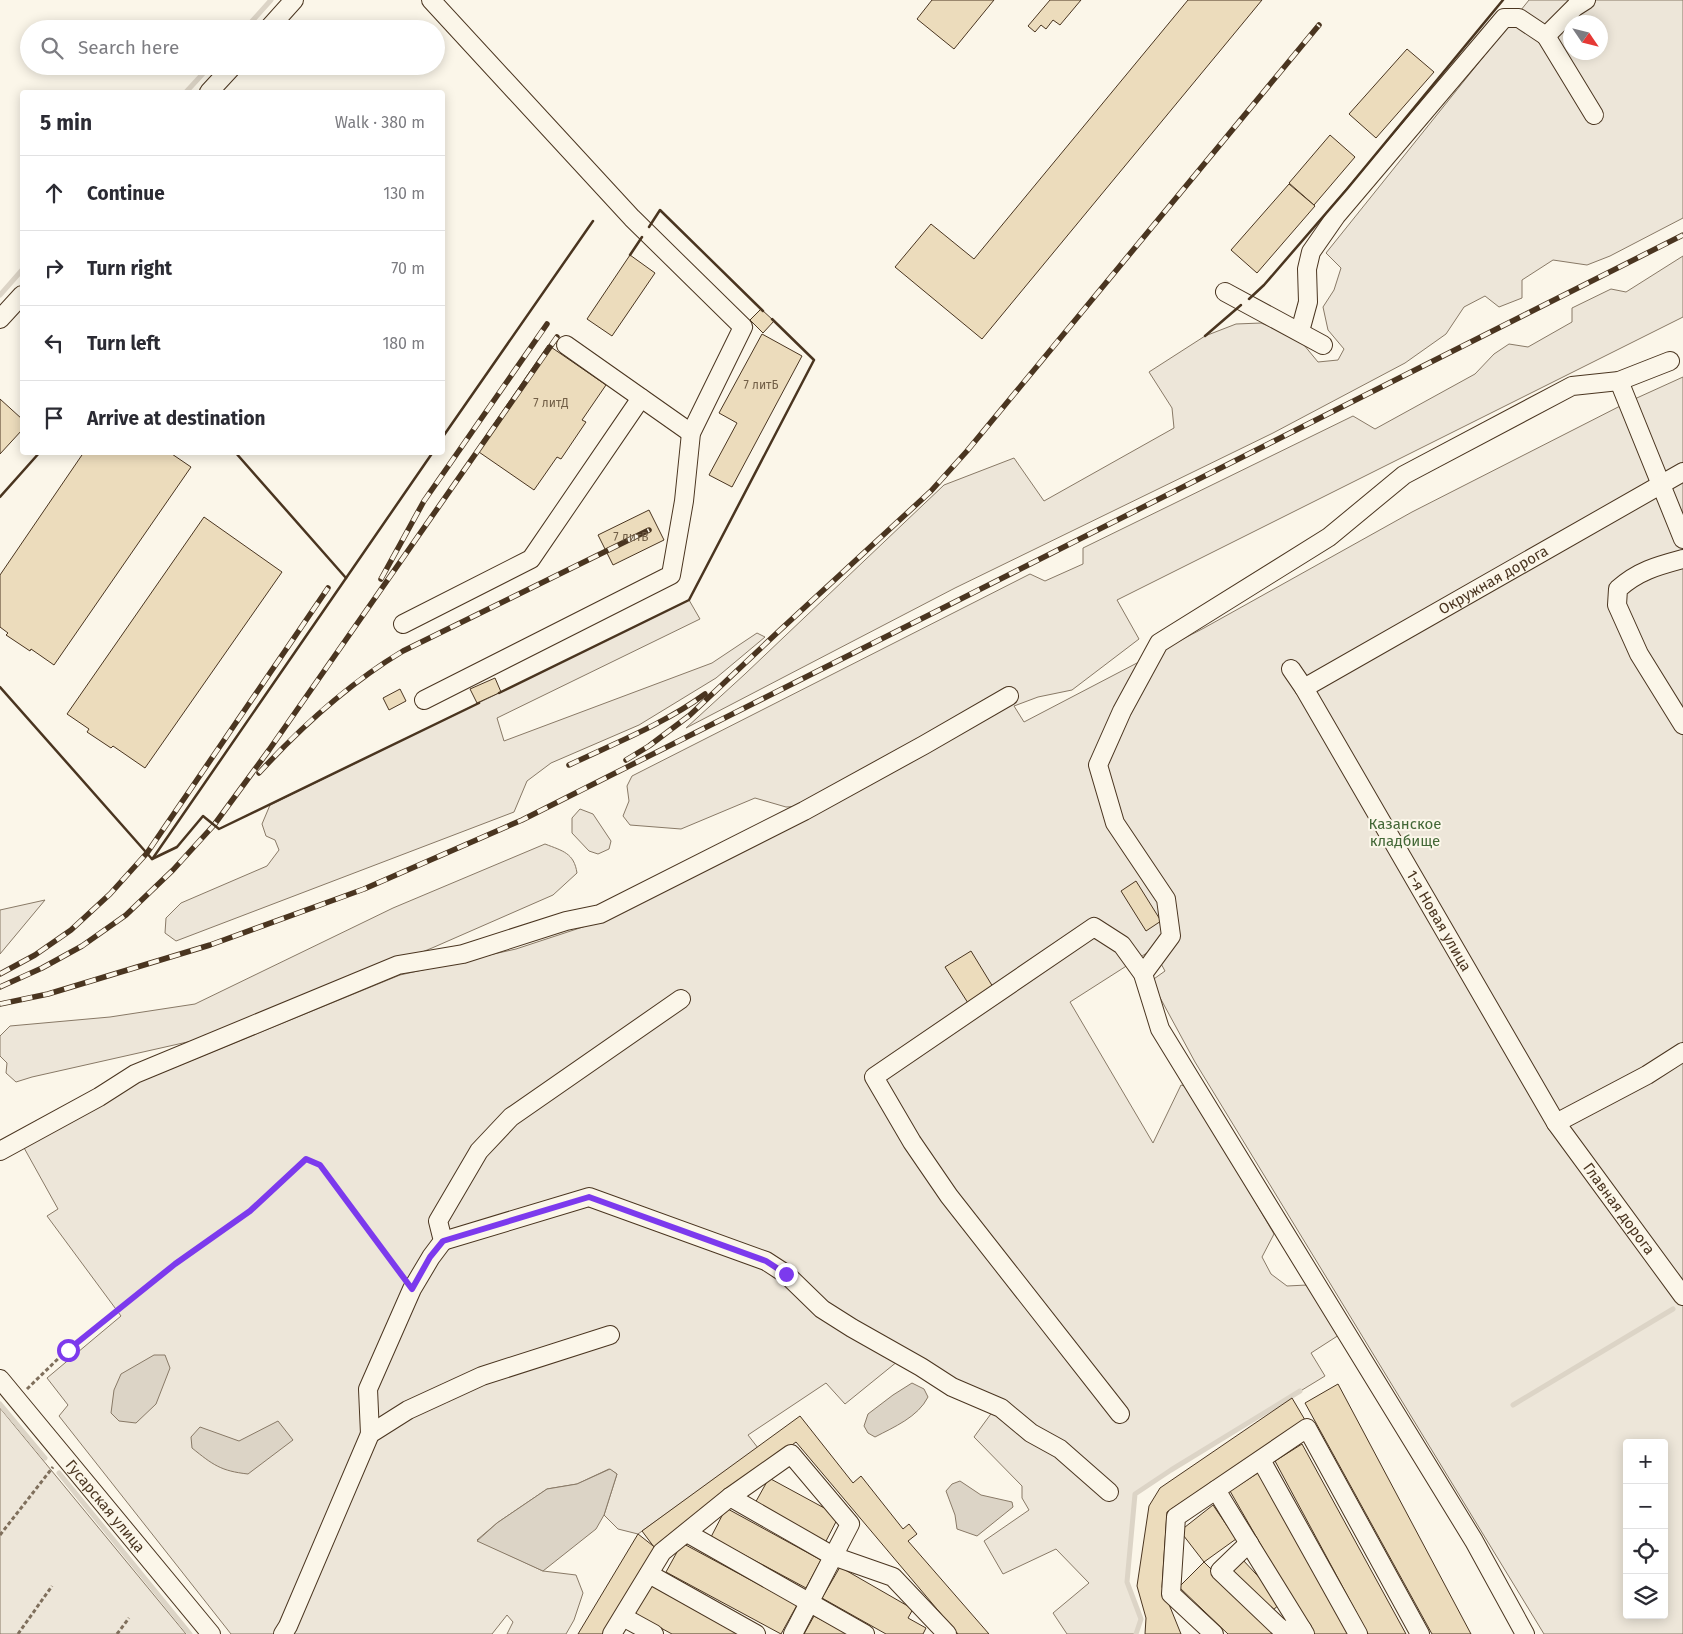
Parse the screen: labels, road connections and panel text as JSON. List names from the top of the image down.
{
  "streets": {
    "street": [
      "Окружная дорога",
      "1-я Новая улица",
      "Главная дорога",
      "Гусарская улица"
    ]
  },
  "crossings": [
    ["Окружная дорога", "1-я Новая улица"],
    ["1-я Новая улица", "Главная дорога"]
  ],
  "parks": ["Казанское кладбище"],
  "house_numbers": ["7 литБ", "7 литД", "7 литВ"],
  "north": "bottom right",
  "page": {
    "search": "Search here",
    "heading": ["5 min", "Walk · 380 m"],
    "list": [
      ["Continue", "130 m"],
      ["Turn right", "70 m"],
      ["Turn left", "180 m"],
      "Arrive at destination"
    ],
    "map_buttons": ["+", "−"]
  }
}
